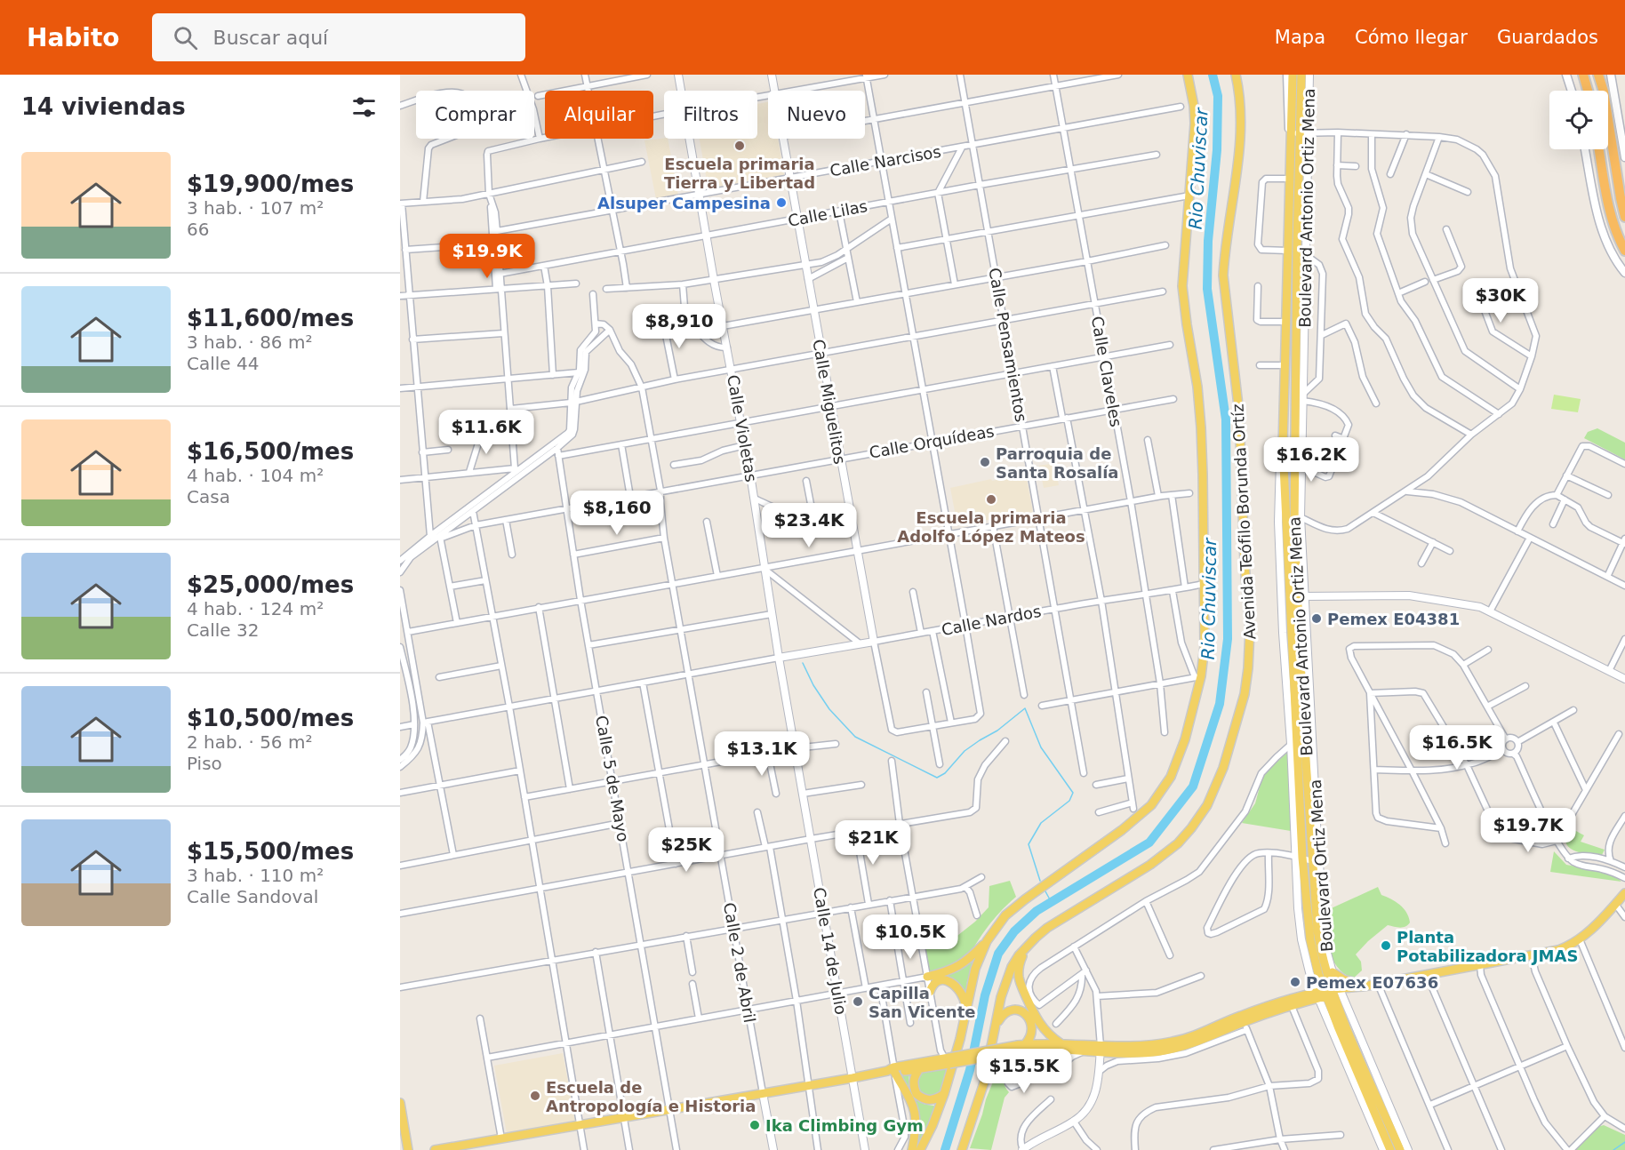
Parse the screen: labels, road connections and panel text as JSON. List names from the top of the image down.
{
  "streets": {
    "main road": ["Boulevard Antonio Ortiz Mena", "Avenida Teófilo Borunda Ortíz"],
    "street": [
      "Calle Narcisos",
      "Calle Lilas",
      "Calle Pensamientos",
      "Calle Claveles",
      "Calle Miguelitos",
      "Calle Violetas",
      "Calle Orquídeas",
      "Calle Nardos",
      "Calle 5 de Mayo",
      "Boulevard Ortiz Mena",
      "Calle 14 de Julio",
      "Calle 2 de Abril"
    ]
  },
  "crossings": [
    ["Calle Narcisos", "Calle Pensamientos"],
    ["Calle Narcisos", "Calle Claveles"],
    ["Calle Narcisos", "Calle Miguelitos"],
    ["Calle Narcisos", "Calle Violetas"],
    ["Boulevard Antonio Ortiz Mena", "Boulevard Ortiz Mena"],
    ["Calle Lilas", "Calle Pensamientos"],
    ["Calle Lilas", "Calle Claveles"],
    ["Calle Lilas", "Calle Miguelitos"],
    ["Calle Lilas", "Calle Violetas"],
    ["Calle Pensamientos", "Calle Orquídeas"],
    ["Calle Pensamientos", "Calle Nardos"],
    ["Calle Claveles", "Calle Orquídeas"],
    ["Calle Claveles", "Calle Nardos"],
    ["Calle Miguelitos", "Calle Orquídeas"],
    ["Calle Miguelitos", "Calle Nardos"],
    ["Calle Violetas", "Calle Orquídeas"],
    ["Calle Violetas", "Calle Nardos"],
    ["Calle Violetas", "Calle 14 de Julio"],
    ["Calle Orquídeas", "Calle 5 de Mayo"],
    ["Calle Orquídeas", "Calle 2 de Abril"],
    ["Calle Nardos", "Calle 14 de Julio"]
  ],
  "water": ["Rio Chuviscar"],
  "places": [
    "Escuela primaria Tierra y Libertad",
    "Alsuper Campesina",
    "Parroquia de Santa Rosalía",
    "Escuela primaria Adolfo López Mateos",
    "Pemex E04381",
    "Planta Potabilizadora JMAS",
    "Pemex E07636",
    "Capilla San Vicente",
    "Escuela de Antropología e Historia",
    "Ika Climbing Gym"
  ],
  "page": {
    "header": "Habito",
    "search": "Buscar aquí",
    "nav": ["Mapa", "Cómo llegar", "Guardados"],
    "heading": "14 viviendas",
    "chip": [
      "Comprar",
      "Alquilar",
      "Filtros",
      "Nuevo"
    ],
    "list": [
      {
        "name": "$19,900/mes",
        "note": "3 hab. · 107 m² · 66"
      },
      {
        "name": "$11,600/mes",
        "note": "3 hab. · 86 m² · Calle 44"
      },
      {
        "name": "$16,500/mes",
        "note": "4 hab. · 104 m² · Casa"
      },
      {
        "name": "$25,000/mes",
        "note": "4 hab. · 124 m² · Calle 32"
      },
      {
        "name": "$10,500/mes",
        "note": "2 hab. · 56 m² · Piso"
      },
      {
        "name": "$15,500/mes",
        "note": "3 hab. · 110 m² · Calle Sandoval"
      }
    ],
    "price": [
      "$19.9K",
      "$30K",
      "$8,910",
      "$11.6K",
      "$16.2K",
      "$8,160",
      "$23.4K",
      "$16.5K",
      "$13.1K",
      "$19.7K",
      "$21K",
      "$25K",
      "$10.5K",
      "$15.5K"
    ]
  }
}
